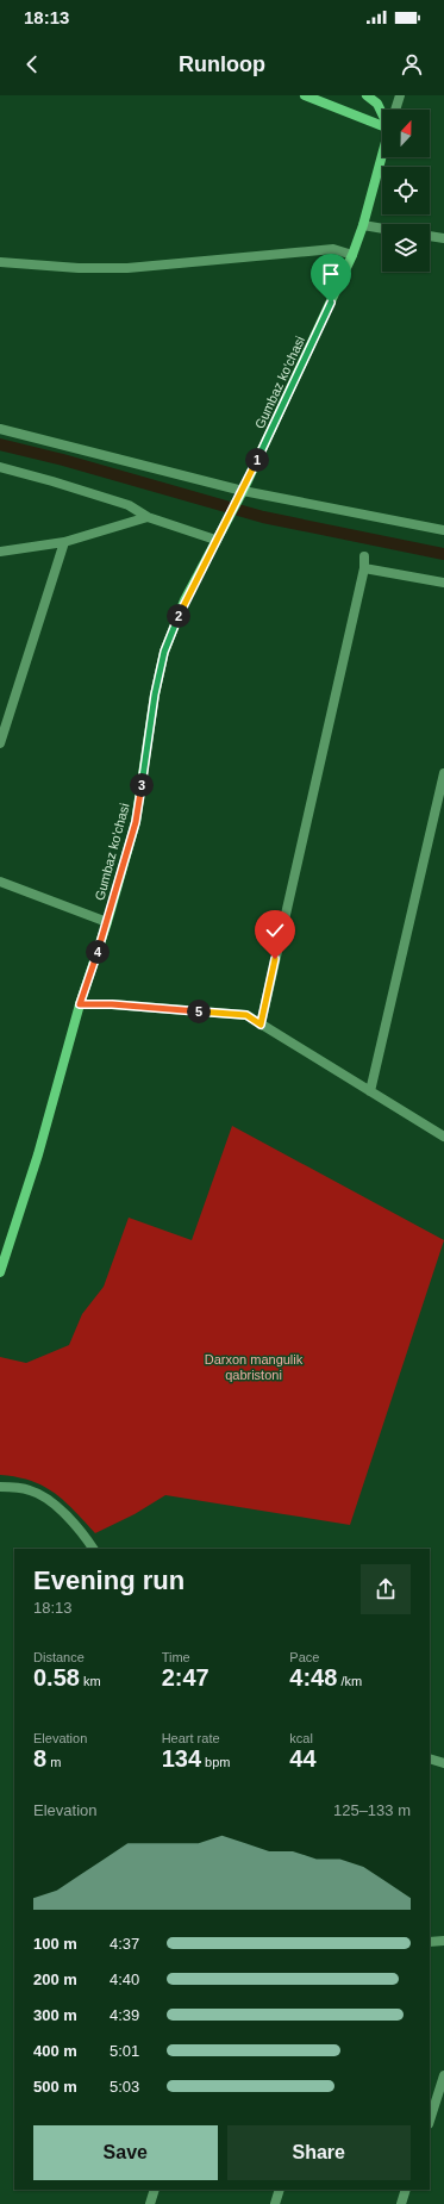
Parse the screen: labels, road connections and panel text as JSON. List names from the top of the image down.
{
  "streets": {
    "main road": ["Gumbaz ko'chasi"]
  },
  "parks": ["Darxon mangulik qabristoni"],
  "north": "top",
  "page": {
    "status": "18:13",
    "header": "Runloop",
    "pins": [
      "1",
      "2",
      "3",
      "4",
      "5"
    ],
    "heading": ["Evening run", "18:13"],
    "stats": [
      ["Distance", "0.58 km"],
      ["Time", "2:47"],
      ["Pace", "4:48 /km"],
      ["Elevation", "8 m"],
      ["Heart rate", "134 bpm"],
      ["kcal", "44"]
    ],
    "chart": ["Elevation", "125–133 m"],
    "list": [
      {
        "name": "100 m",
        "note": "4:37"
      },
      {
        "name": "200 m",
        "note": "4:40"
      },
      {
        "name": "300 m",
        "note": "4:39"
      },
      {
        "name": "400 m",
        "note": "5:01"
      },
      {
        "name": "500 m",
        "note": "5:03"
      }
    ],
    "buttons": ["Save", "Share"]
  }
}
